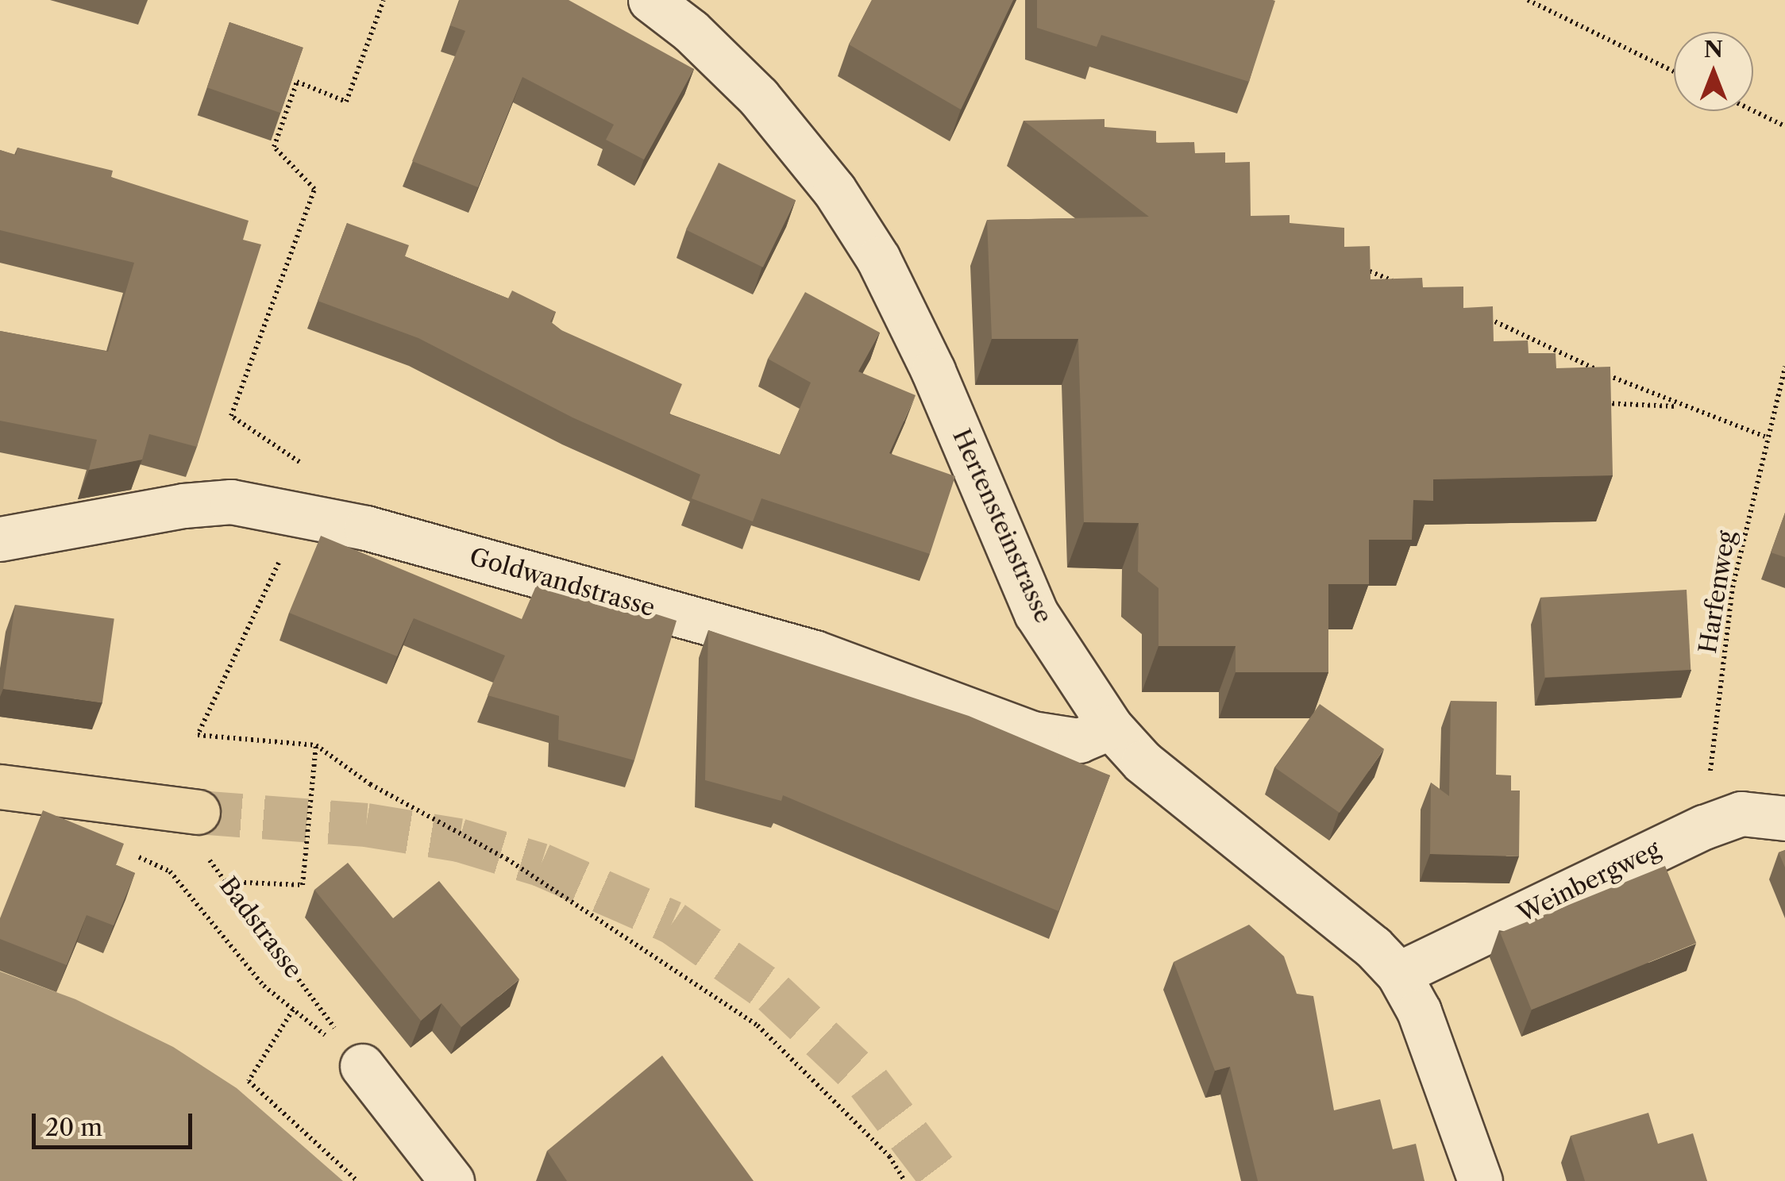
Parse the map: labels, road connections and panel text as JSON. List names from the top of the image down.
{
  "streets": {
    "street": ["Hertensteinstrasse", "Goldwandstrasse", "Weinbergweg"],
    "path": ["Harfenweg", "Badstrasse"]
  },
  "crossings": [
    ["Hertensteinstrasse", "Goldwandstrasse"],
    ["Hertensteinstrasse", "Weinbergweg"],
    ["Harfenweg", "Weinbergweg"]
  ],
  "scale_bar": "20 m",
  "north": "top"
}
